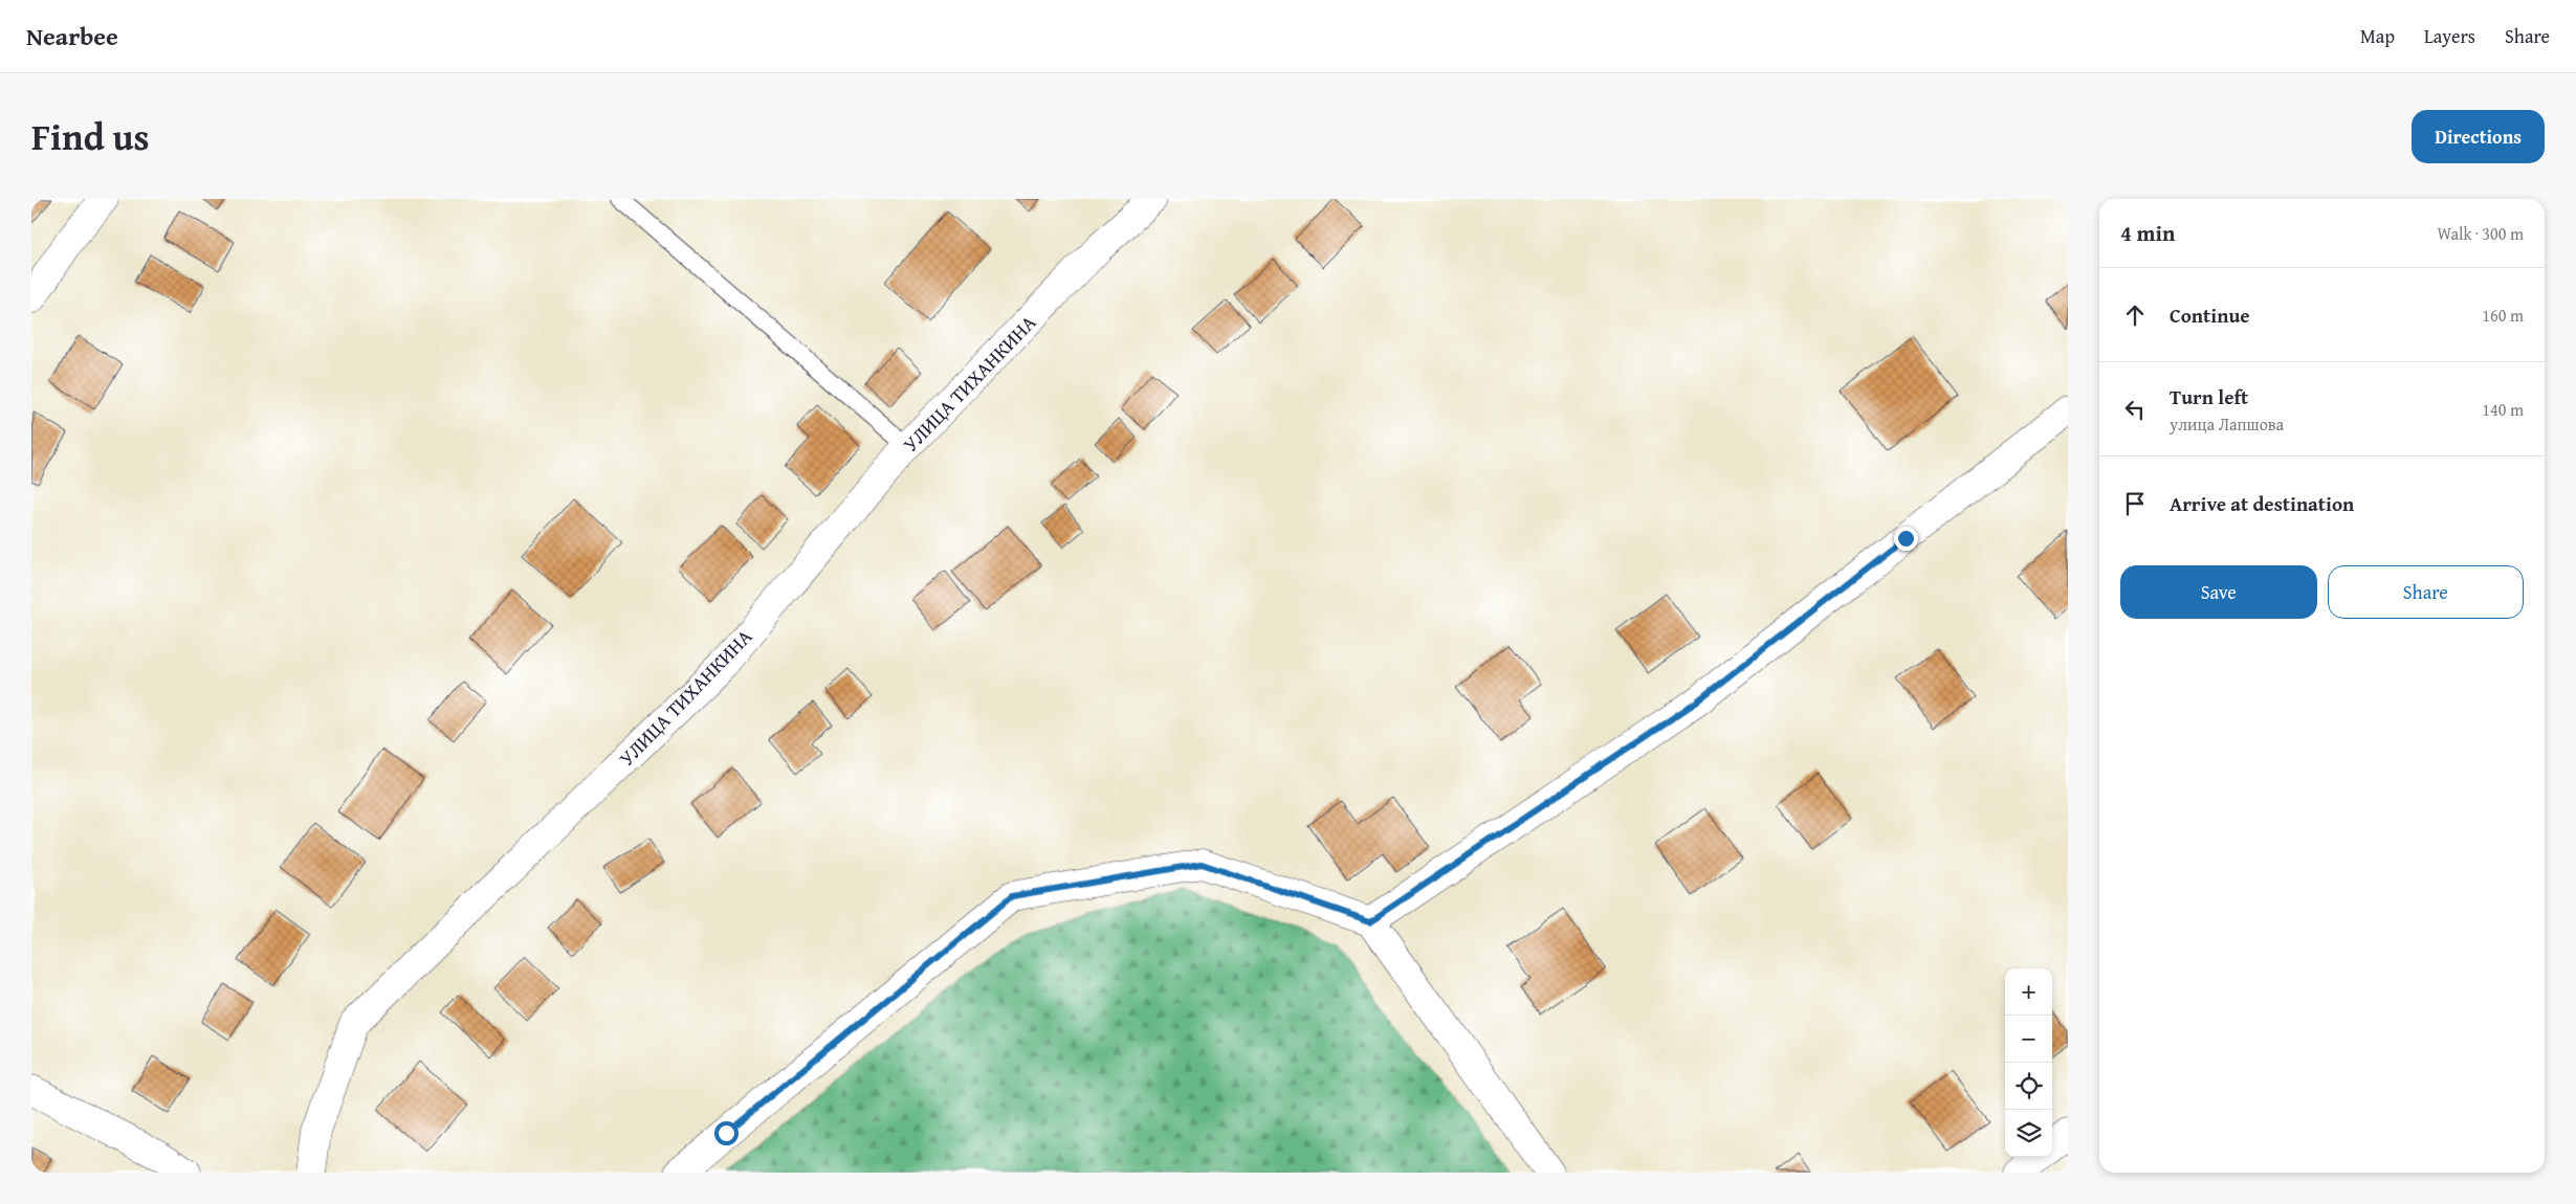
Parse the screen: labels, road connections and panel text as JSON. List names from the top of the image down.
{
  "streets": {
    "street": ["УЛИЦА ТИХАНКИНА"]
  },
  "page": {
    "header": "Nearbee",
    "nav": ["Map", "Layers", "Share"],
    "title": "Find us",
    "buttons": [
      "Directions",
      ["Save", "Share"]
    ],
    "heading": ["4 min", "Walk · 300 m"],
    "list": [
      ["Continue", "160 m"],
      ["Turn left", "улица Лапшова", "140 m"],
      "Arrive at destination"
    ],
    "map_buttons": ["+", "−"]
  }
}
